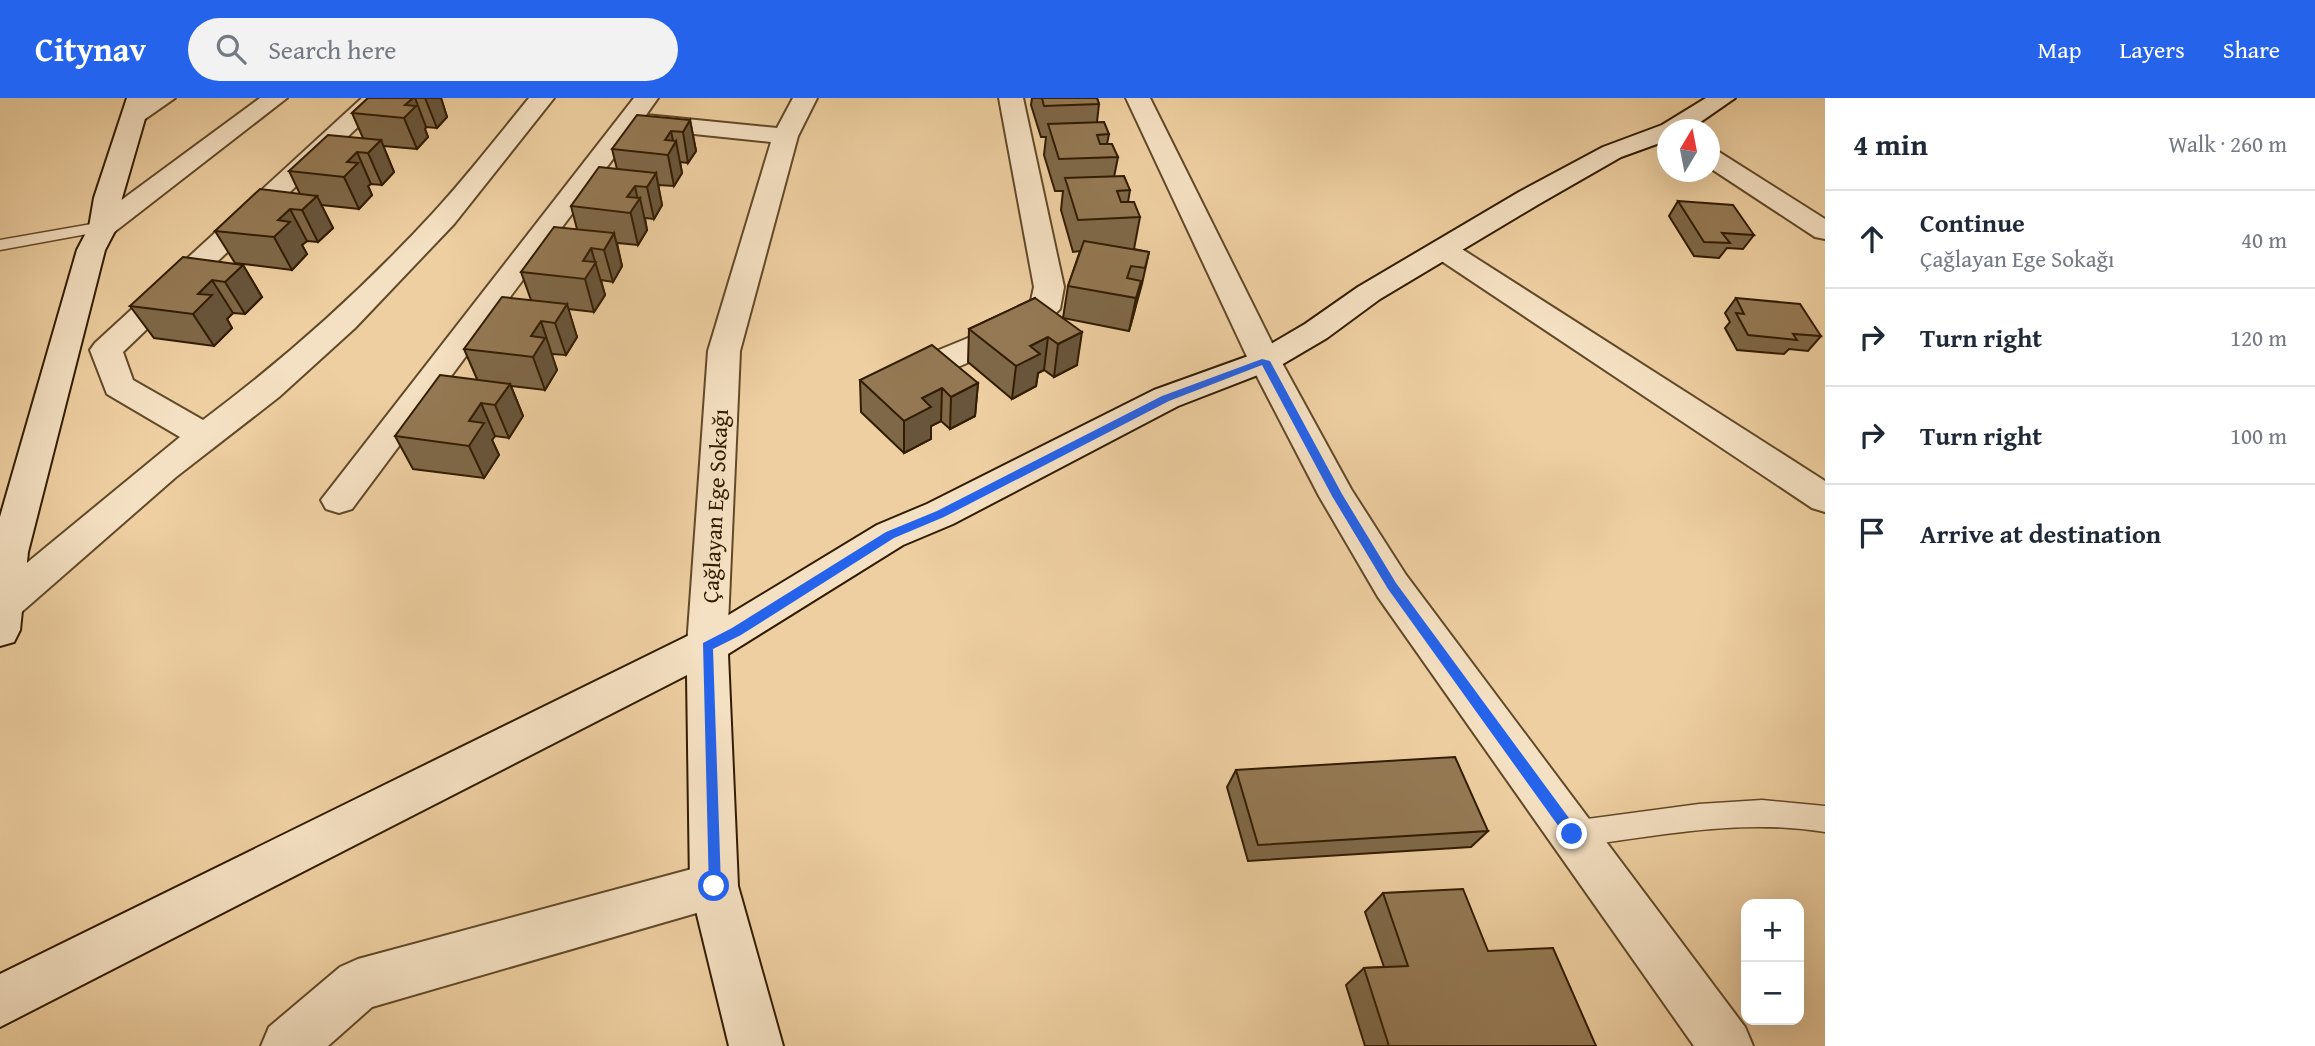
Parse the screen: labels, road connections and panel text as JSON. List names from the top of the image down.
{
  "streets": {
    "street": ["Çağlayan Ege Sokağı"]
  },
  "north": "top",
  "page": {
    "header": "Citynav",
    "search": "Search here",
    "nav": ["Map", "Layers", "Share"],
    "heading": ["4 min", "Walk · 260 m"],
    "list": [
      ["Continue", "Çağlayan Ege Sokağı", "40 m"],
      ["Turn right", "120 m"],
      ["Turn right", "100 m"],
      "Arrive at destination"
    ],
    "map_buttons": ["+", "−"]
  }
}
